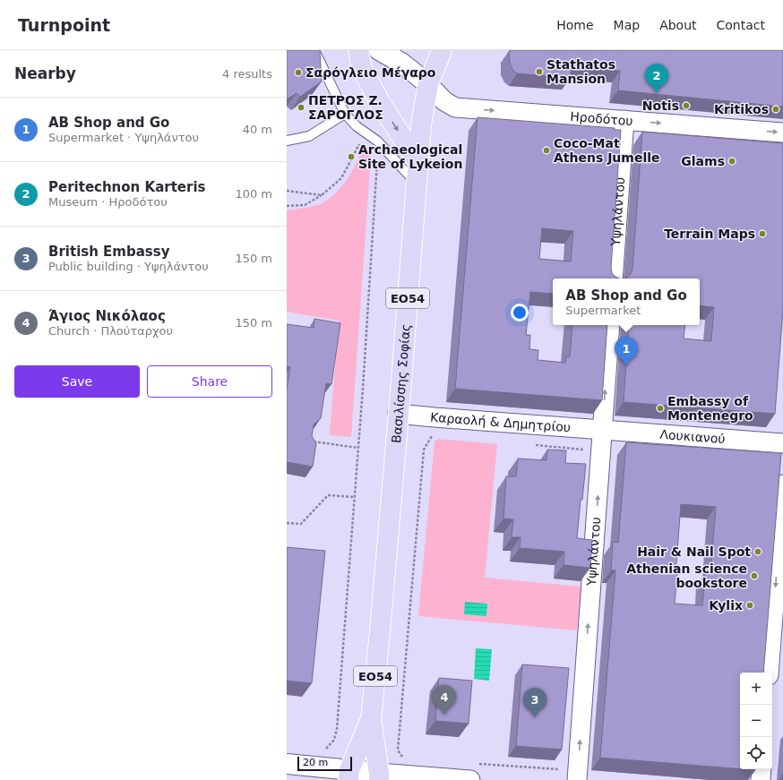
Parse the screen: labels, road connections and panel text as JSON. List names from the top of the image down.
{
  "streets": {
    "main road": ["ΕΟ54", "Βασιλίσσης Σοφίας"],
    "street": [
      "Ηροδότου",
      "Υψηλάντου",
      "Καραολή & Δημητρίου",
      "Λουκιανού"
    ]
  },
  "crossings": [
    ["Ηροδότου", "Υψηλάντου"],
    ["Ηροδότου", "Βασιλίσσης Σοφίας"],
    ["Υψηλάντου", "Καραολή & Δημητρίου"],
    ["Υψηλάντου", "Λουκιανού"],
    ["Βασιλίσσης Σοφίας", "Καραολή & Δημητρίου"],
    ["Καραολή & Δημητρίου", "Λουκιανού"]
  ],
  "one_way": ["Ηροδότου", "Υψηλάντου"],
  "places": [
    "Stathatos Mansion",
    "Σαρόγλειο Μέγαρο",
    "Notis",
    "ΠΕΤΡΟΣ Ζ. ΣΑΡΟΓΛΟΣ",
    "Kritikos",
    "Coco-Mat Athens Jumelle",
    "Archaeological Site of Lykeion",
    "Glams",
    "Terrain Maps",
    "Embassy of Montenegro",
    "Hair & Nail Spot",
    "Athenian science bookstore",
    "Kylix"
  ],
  "scale_bar": "20 m",
  "page": {
    "header": "Turnpoint",
    "nav": [
      "Home",
      "Map",
      "About",
      "Contact"
    ],
    "heading": ["Nearby", "4 results"],
    "pins": [
      "2",
      "1",
      "4",
      "3"
    ],
    "list": [
      {
        "mark": "1",
        "name": "AB Shop and Go",
        "note": "Supermarket · Υψηλάντου",
        "value": "40 m"
      },
      {
        "mark": "2",
        "name": "Peritechnon Karteris",
        "note": "Museum · Ηροδότου",
        "value": "100 m"
      },
      {
        "mark": "3",
        "name": "British Embassy",
        "note": "Public building · Υψηλάντου",
        "value": "150 m"
      },
      {
        "mark": "4",
        "name": "Άγιος Νικόλαος",
        "note": "Church · Πλούταρχου",
        "value": "150 m"
      }
    ],
    "popup": ["AB Shop and Go", "Supermarket"],
    "buttons": ["Save", "Share"],
    "map_buttons": ["+", "−"],
    "scale": "20 m"
  }
}
